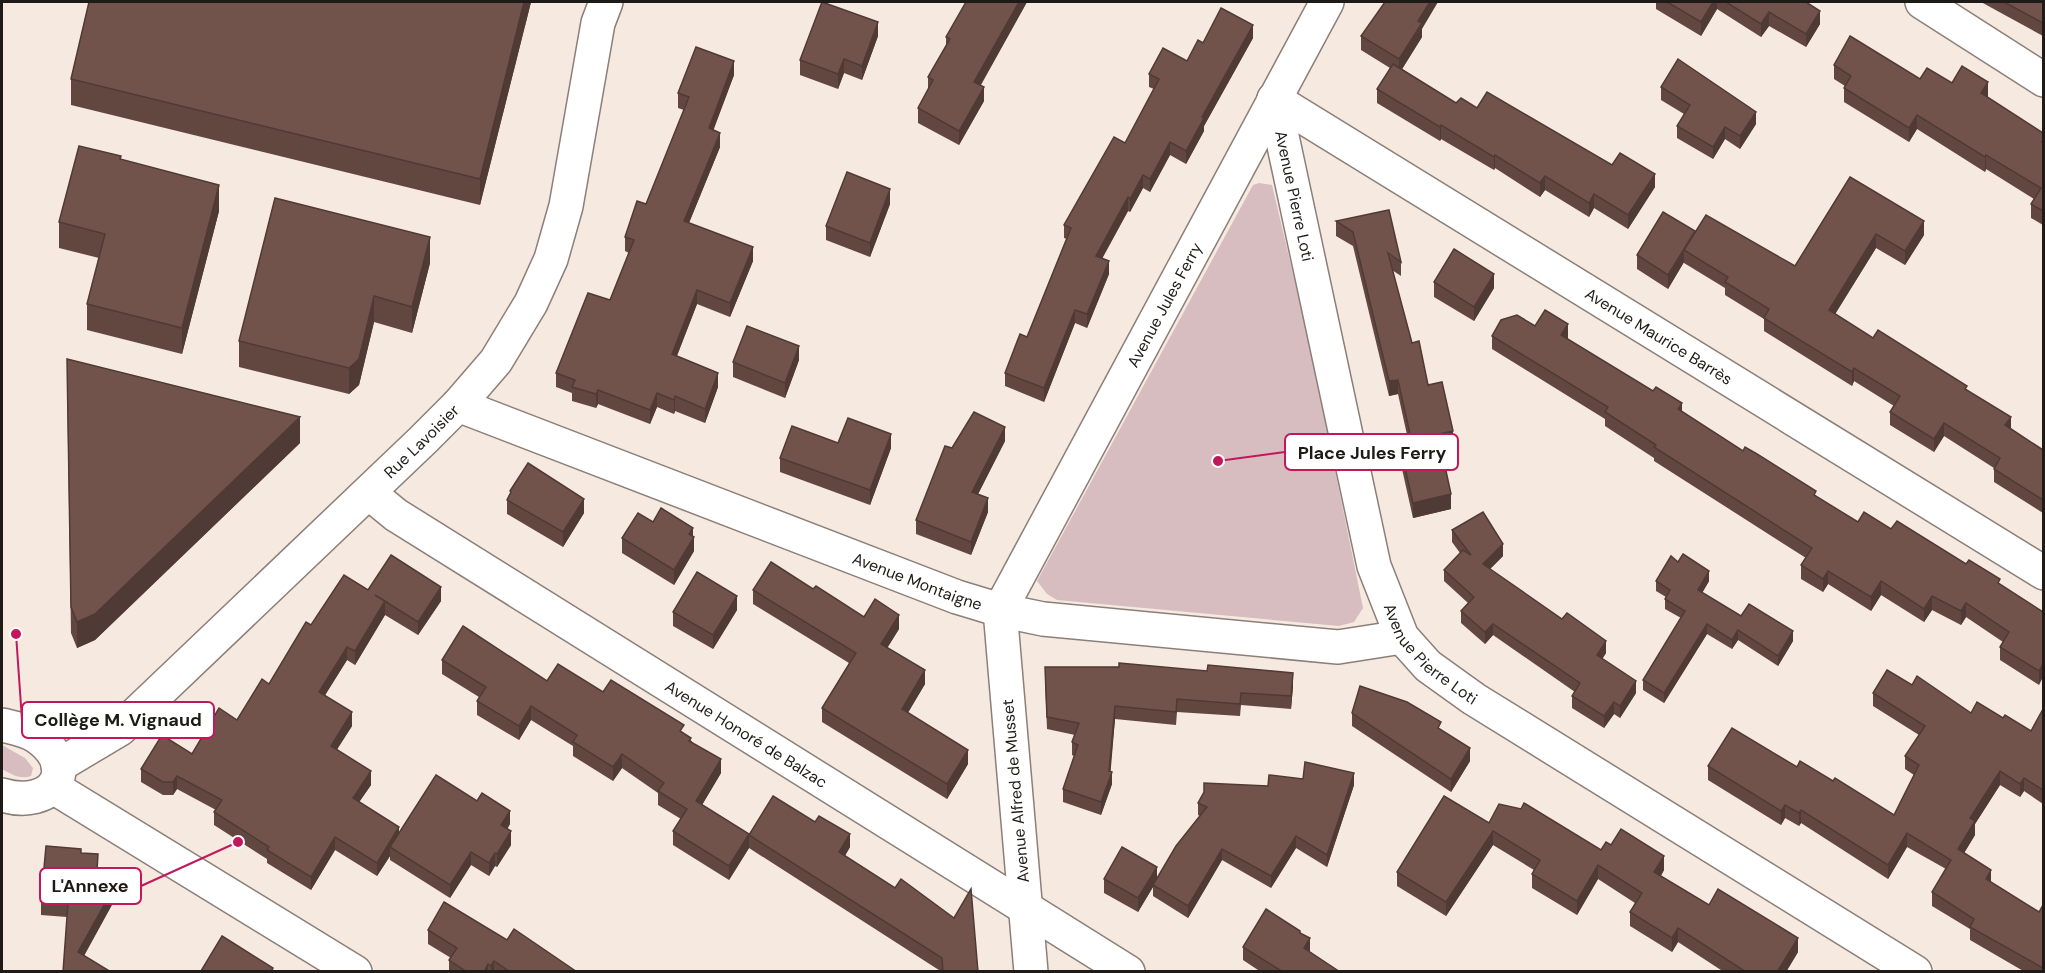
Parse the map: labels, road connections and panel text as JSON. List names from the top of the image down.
{
  "streets": {
    "street": [
      "Avenue Pierre Loti",
      "Avenue Jules Ferry",
      "Avenue Maurice Barrès",
      "Rue Lavoisier",
      "Avenue Montaigne",
      "Avenue Honoré de Balzac",
      "Avenue Alfred de Musset"
    ]
  },
  "crossings": [
    ["Avenue Pierre Loti", "Avenue Jules Ferry"],
    ["Avenue Pierre Loti", "Avenue Maurice Barrès"],
    ["Avenue Pierre Loti", "Avenue Montaigne"],
    ["Avenue Jules Ferry", "Avenue Maurice Barrès"],
    ["Avenue Jules Ferry", "Avenue Montaigne"],
    ["Avenue Jules Ferry", "Avenue Alfred de Musset"],
    ["Rue Lavoisier", "Avenue Montaigne"],
    ["Rue Lavoisier", "Avenue Honoré de Balzac"],
    ["Avenue Montaigne", "Avenue Alfred de Musset"],
    ["Avenue Honoré de Balzac", "Avenue Alfred de Musset"]
  ],
  "places": ["Place Jules Ferry", "Collège M. Vignaud", "L'Annexe"]
}
